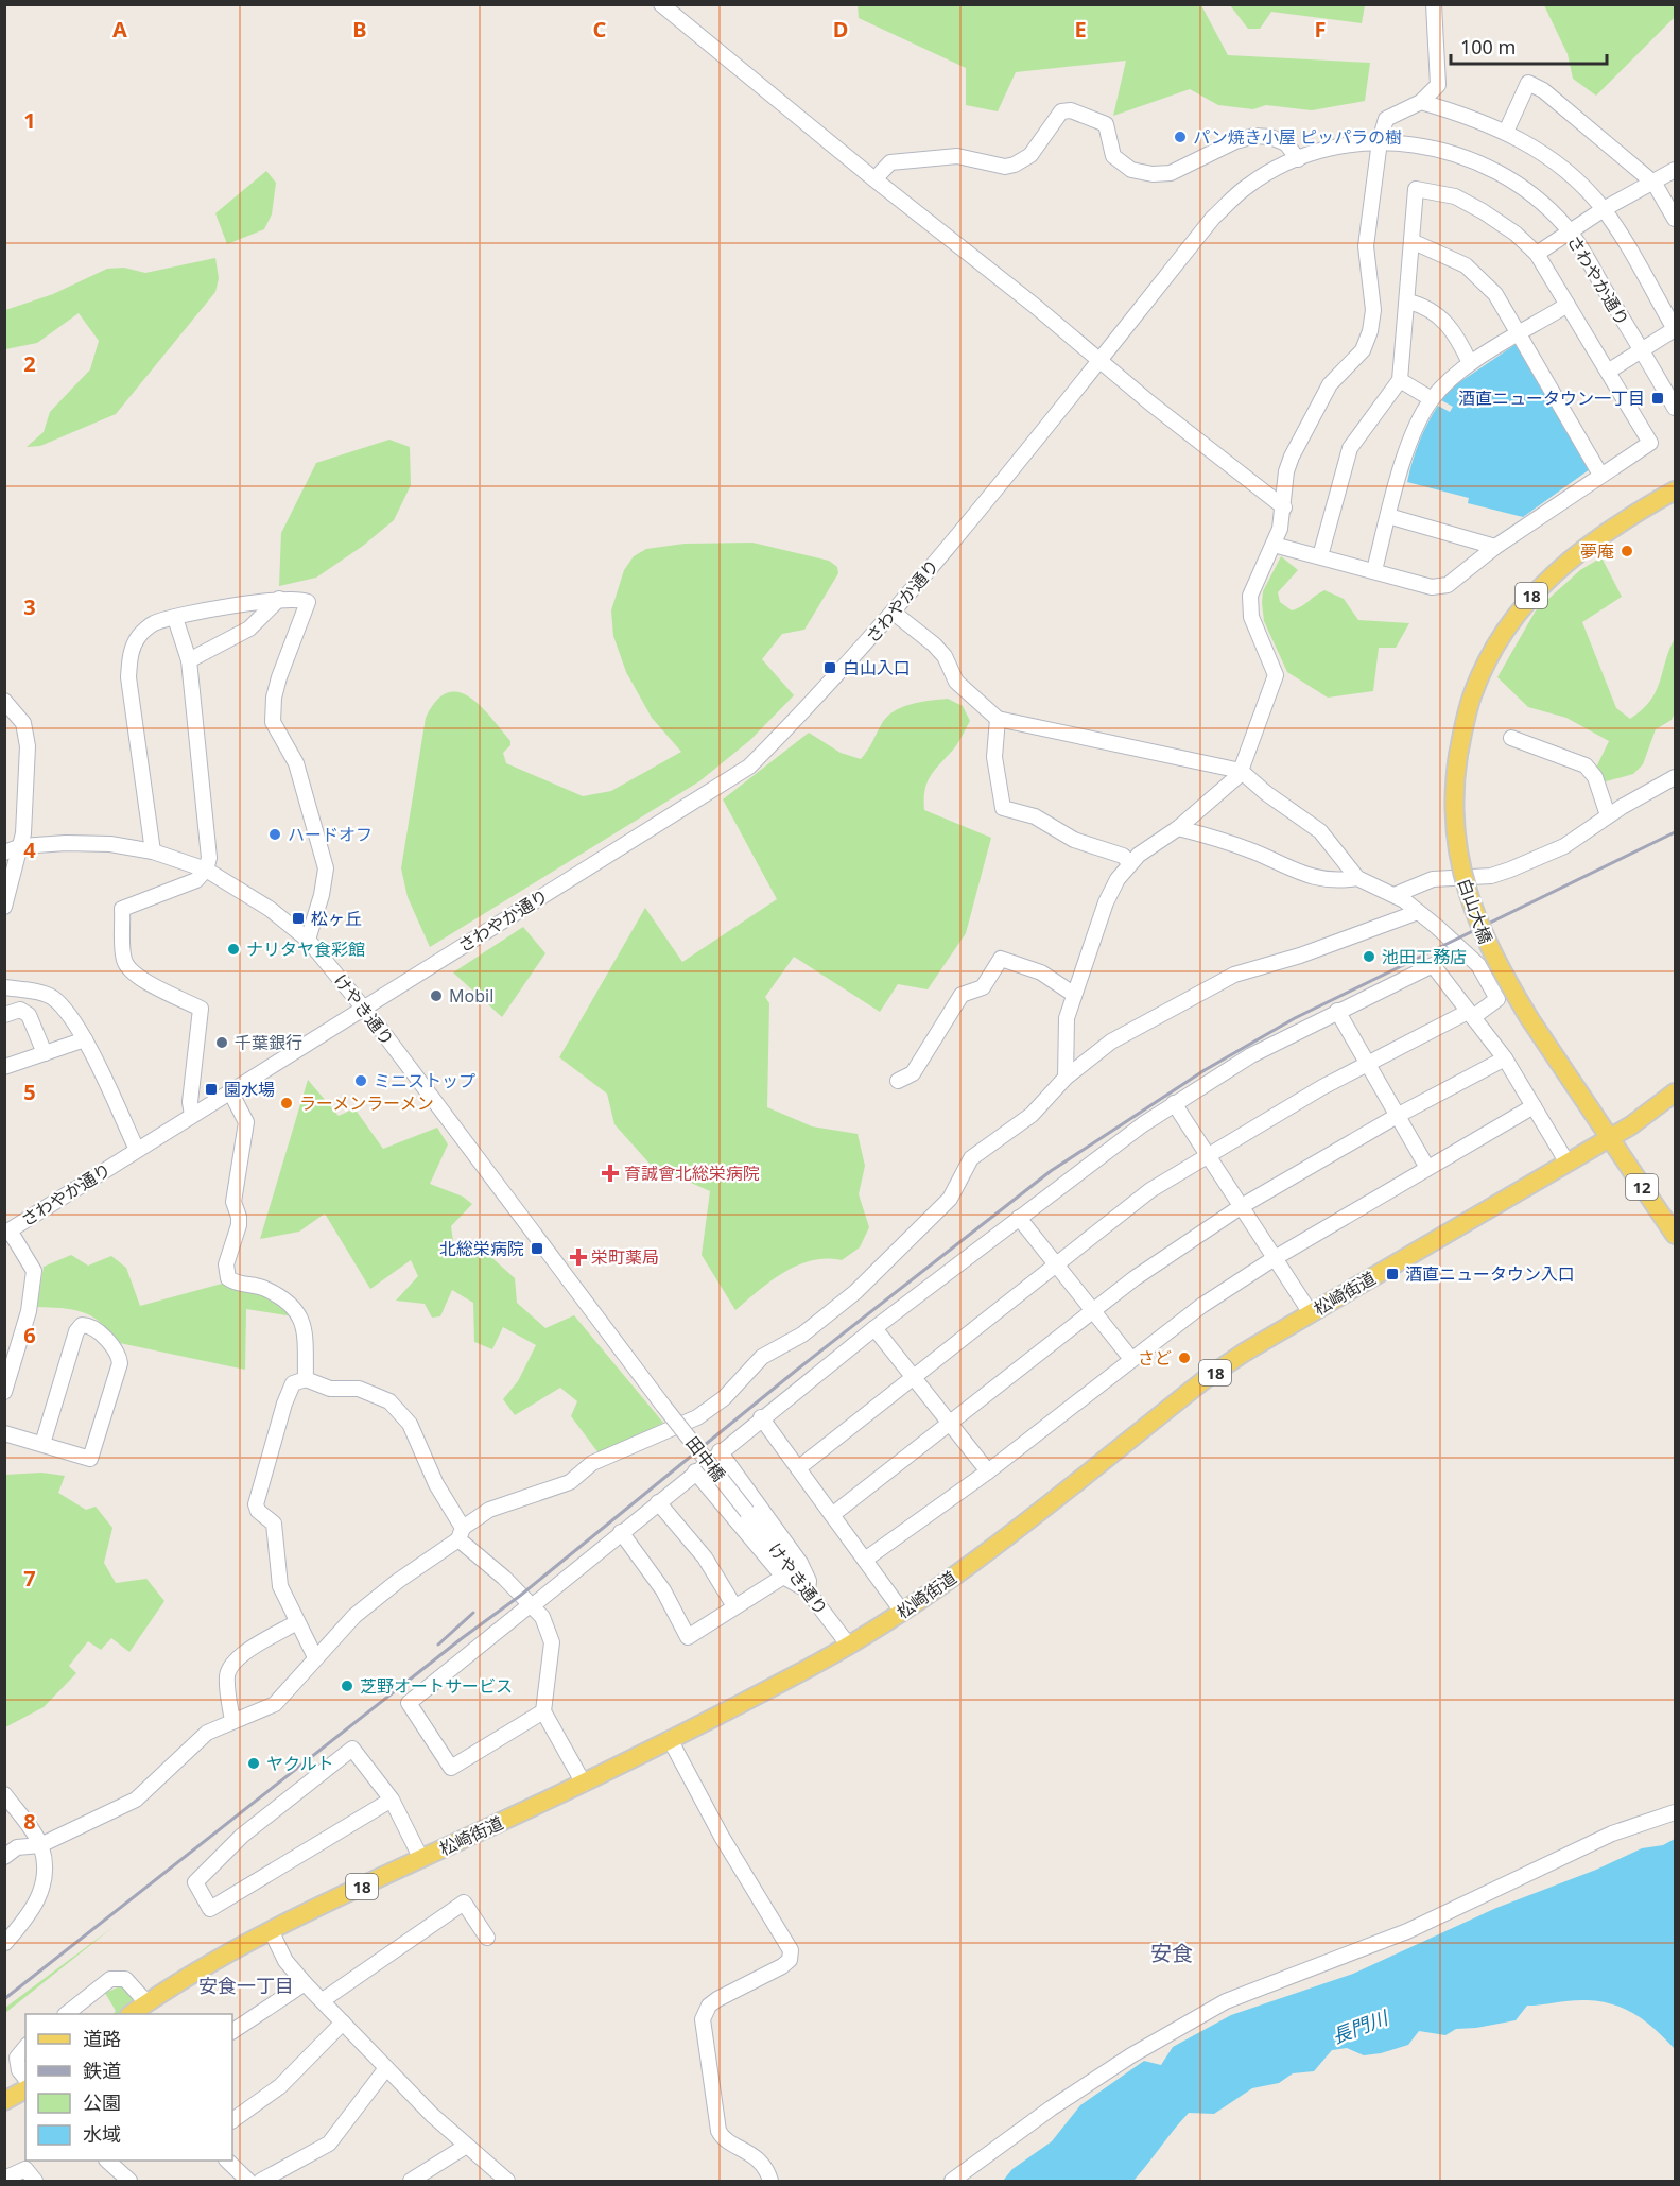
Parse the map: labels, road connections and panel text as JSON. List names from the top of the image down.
{
  "streets": {
    "main road": [
      "18",
      "白山大橋",
      "12",
      "松崎街道"
    ],
    "street": ["さわやか通り", "けやき通り", "田中橋"]
  },
  "crossings": [
    ["さわやか通り", "けやき通り"],
    ["白山大橋", "12"],
    ["白山大橋", "松崎街道"],
    ["けやき通り", "松崎街道"],
    ["けやき通り", "田中橋"],
    ["12", "松崎街道"]
  ],
  "districts": ["安食", "安食一丁目"],
  "water": ["長門川"],
  "places": {
    "other": [
      "パン焼き小屋 ピッパラの樹",
      "夢庵",
      "ハードオフ",
      "ナリタヤ食彩館",
      "池田工務店",
      "Mobil",
      "千葉銀行",
      "ミニストップ",
      "ラーメンラーメン",
      "さど",
      "芝野オートサービス",
      "ヤクルト"
    ],
    "transit": [
      "酒直ニュータウン一丁目",
      "白山入口",
      "松ヶ丘",
      "園水場",
      "北総栄病院",
      "酒直ニュータウン入口"
    ],
    "health": ["育誠會北総栄病院", "栄町薬局"]
  },
  "legend": [
    "道路",
    "鉄道",
    "公園",
    "水域"
  ],
  "scale_bar": "100 m",
  "grid": {
    "columns": [
      "A",
      "B",
      "C",
      "D",
      "E",
      "F"
    ],
    "rows": [
      "1",
      "2",
      "3",
      "4",
      "5",
      "6",
      "7",
      "8"
    ]
  }
}
